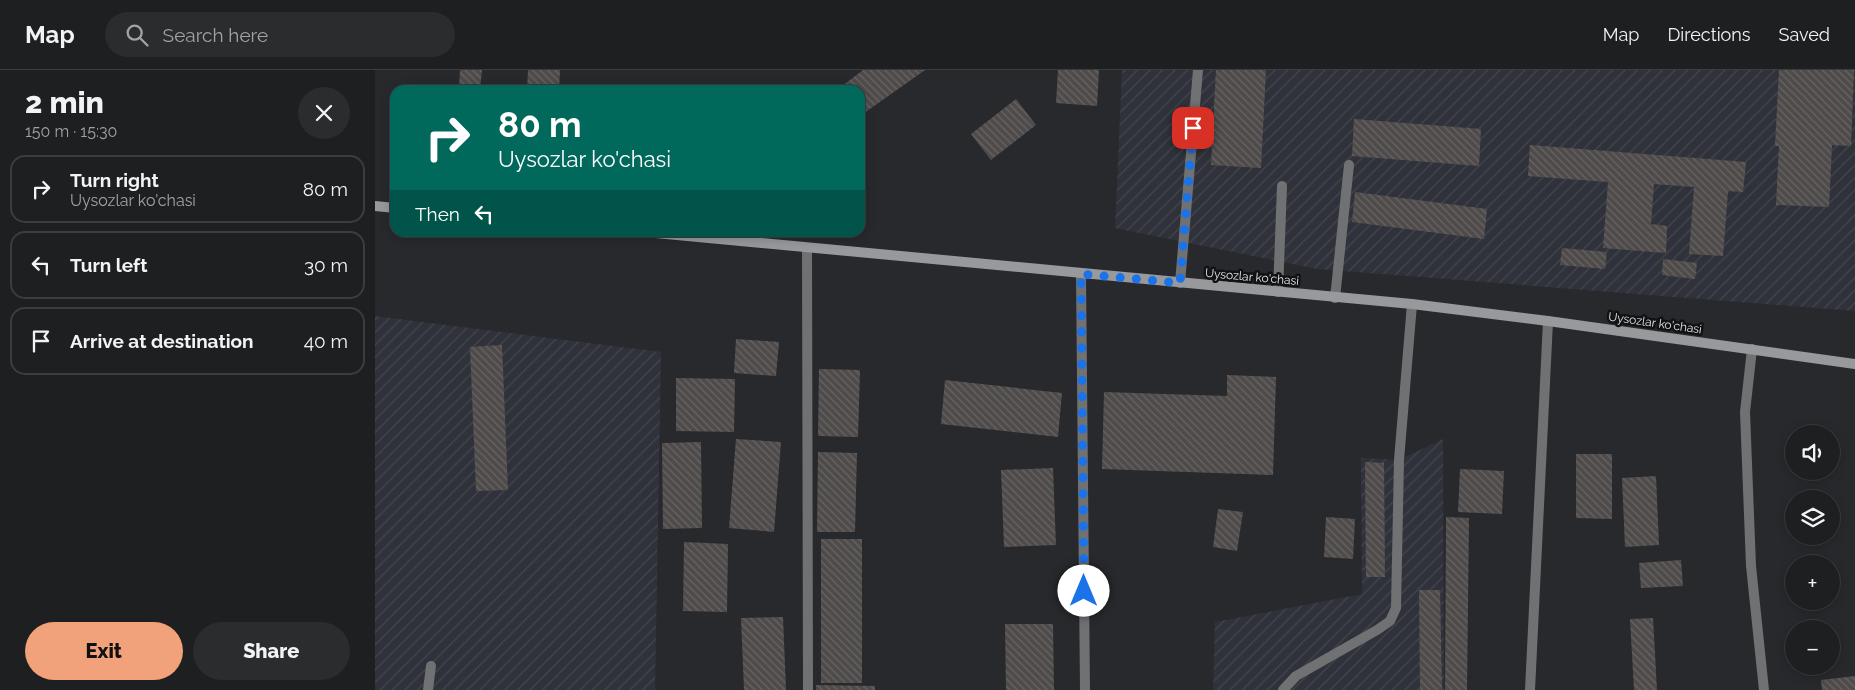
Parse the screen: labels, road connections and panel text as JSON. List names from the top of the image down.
{
  "streets": {
    "main road": ["Uysozlar ko'chasi"]
  },
  "page": {
    "header": "Map",
    "search": "Search here",
    "nav": ["Map", "Directions", "Saved"],
    "heading": ["2 min", "150 m · 15:30"],
    "turn": ["80 m", "Uysozlar ko'chasi"],
    "list": [
      {
        "name": "Turn right",
        "note": "Uysozlar ko'chasi",
        "value": "80 m"
      },
      {
        "name": "Turn left",
        "value": "30 m"
      },
      {
        "name": "Arrive at destination",
        "value": "40 m"
      }
    ],
    "then": "Then",
    "map_buttons": ["+", "−"],
    "buttons": ["Exit", "Share"]
  }
}
